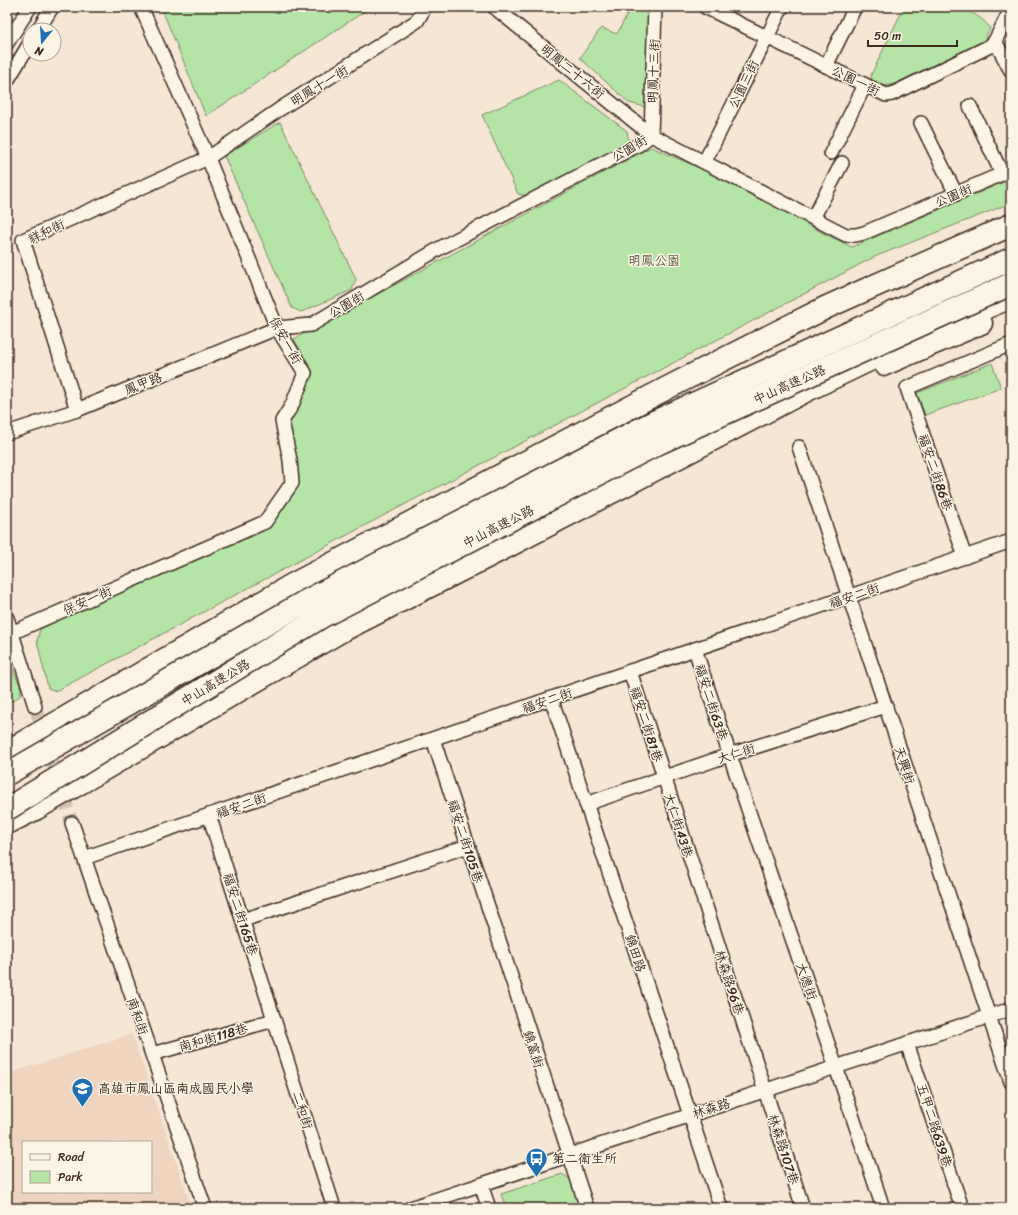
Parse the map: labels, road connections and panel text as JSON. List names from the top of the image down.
{
  "streets": {
    "highway": ["中山高速公路"],
    "street": [
      "明鳳二十六街",
      "明鳳十三街",
      "公園一街",
      "公園三街",
      "明鳳十一街",
      "公園街",
      "祥和街",
      "保安一街",
      "鳳甲路",
      "福安二街86巷",
      "福安二街",
      "福安二街63巷",
      "福安二街81巷",
      "大仁街",
      "天興街",
      "大仁街43巷",
      "福安二街105巷",
      "福安二街165巷",
      "錦田路",
      "大德街",
      "林森路96巷",
      "南和街",
      "南和街118巷",
      "錦富街",
      "林森路",
      "二和街",
      "五甲二路639巷",
      "林森路107巷"
    ]
  },
  "crossings": [
    ["明鳳二十六街", "明鳳十三街"],
    ["明鳳二十六街", "公園街"],
    ["明鳳十三街", "公園街"],
    ["公園一街", "公園三街"],
    ["公園三街", "公園街"],
    ["明鳳十一街", "祥和街"],
    ["明鳳十一街", "保安一街"],
    ["公園街", "保安一街"],
    ["公園街", "鳳甲路"],
    ["祥和街", "保安一街"],
    ["祥和街", "鳳甲路"],
    ["保安一街", "鳳甲路"],
    ["福安二街86巷", "福安二街"],
    ["福安二街", "福安二街63巷"],
    ["福安二街", "福安二街81巷"],
    ["福安二街", "天興街"],
    ["福安二街", "福安二街105巷"],
    ["福安二街", "福安二街165巷"],
    ["福安二街", "錦田路"],
    ["福安二街", "南和街"],
    ["福安二街63巷", "大仁街"],
    ["福安二街63巷", "大德街"],
    ["福安二街81巷", "大仁街"],
    ["福安二街81巷", "大仁街43巷"],
    ["大仁街", "天興街"],
    ["大仁街", "大仁街43巷"],
    ["大仁街", "錦田路"],
    ["大仁街", "大德街"],
    ["天興街", "林森路"],
    ["大仁街43巷", "林森路96巷"],
    ["福安二街105巷", "錦富街"],
    ["福安二街165巷", "南和街118巷"],
    ["福安二街165巷", "二和街"],
    ["錦田路", "林森路"],
    ["大德街", "林森路"],
    ["林森路96巷", "林森路"],
    ["林森路96巷", "林森路107巷"],
    ["南和街", "南和街118巷"],
    ["南和街118巷", "二和街"],
    ["錦富街", "林森路"],
    ["林森路", "五甲二路639巷"],
    ["林森路", "林森路107巷"]
  ],
  "parks": ["明鳳公園"],
  "places": {
    "school or university": ["高雄市鳳山區南成國民小學"],
    "bus stop": ["第二衛生所"]
  },
  "legend": ["Road", "Park"],
  "scale_bar": "50 m",
  "north": "bottom"
}
